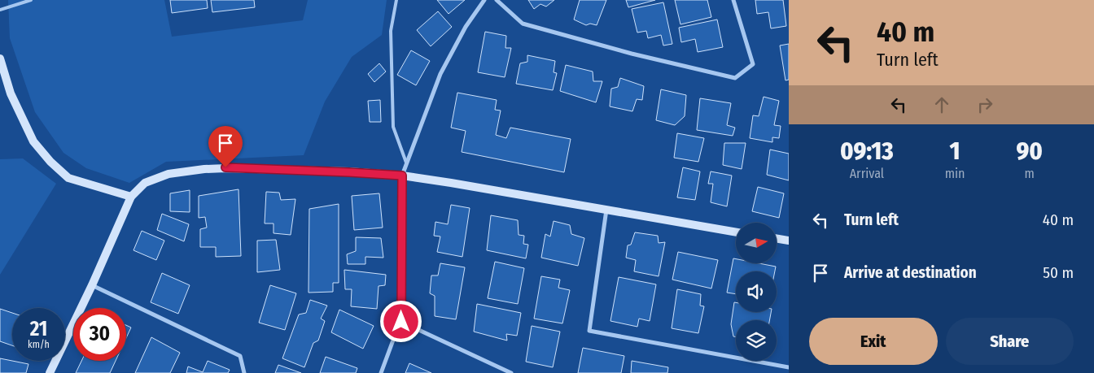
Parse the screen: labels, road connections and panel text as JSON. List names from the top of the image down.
{
  "north": "right",
  "page": {
    "turn": ["40 m", "Turn left"],
    "eta": [
      "09:13",
      "Arrival",
      "1",
      "min",
      "90",
      "m"
    ],
    "list": [
      {
        "name": "Turn left",
        "value": "40 m"
      },
      {
        "name": "Arrive at destination",
        "value": "50 m"
      }
    ],
    "speed": "21 km/h",
    "limit": "30",
    "buttons": ["Exit", "Share"]
  }
}
